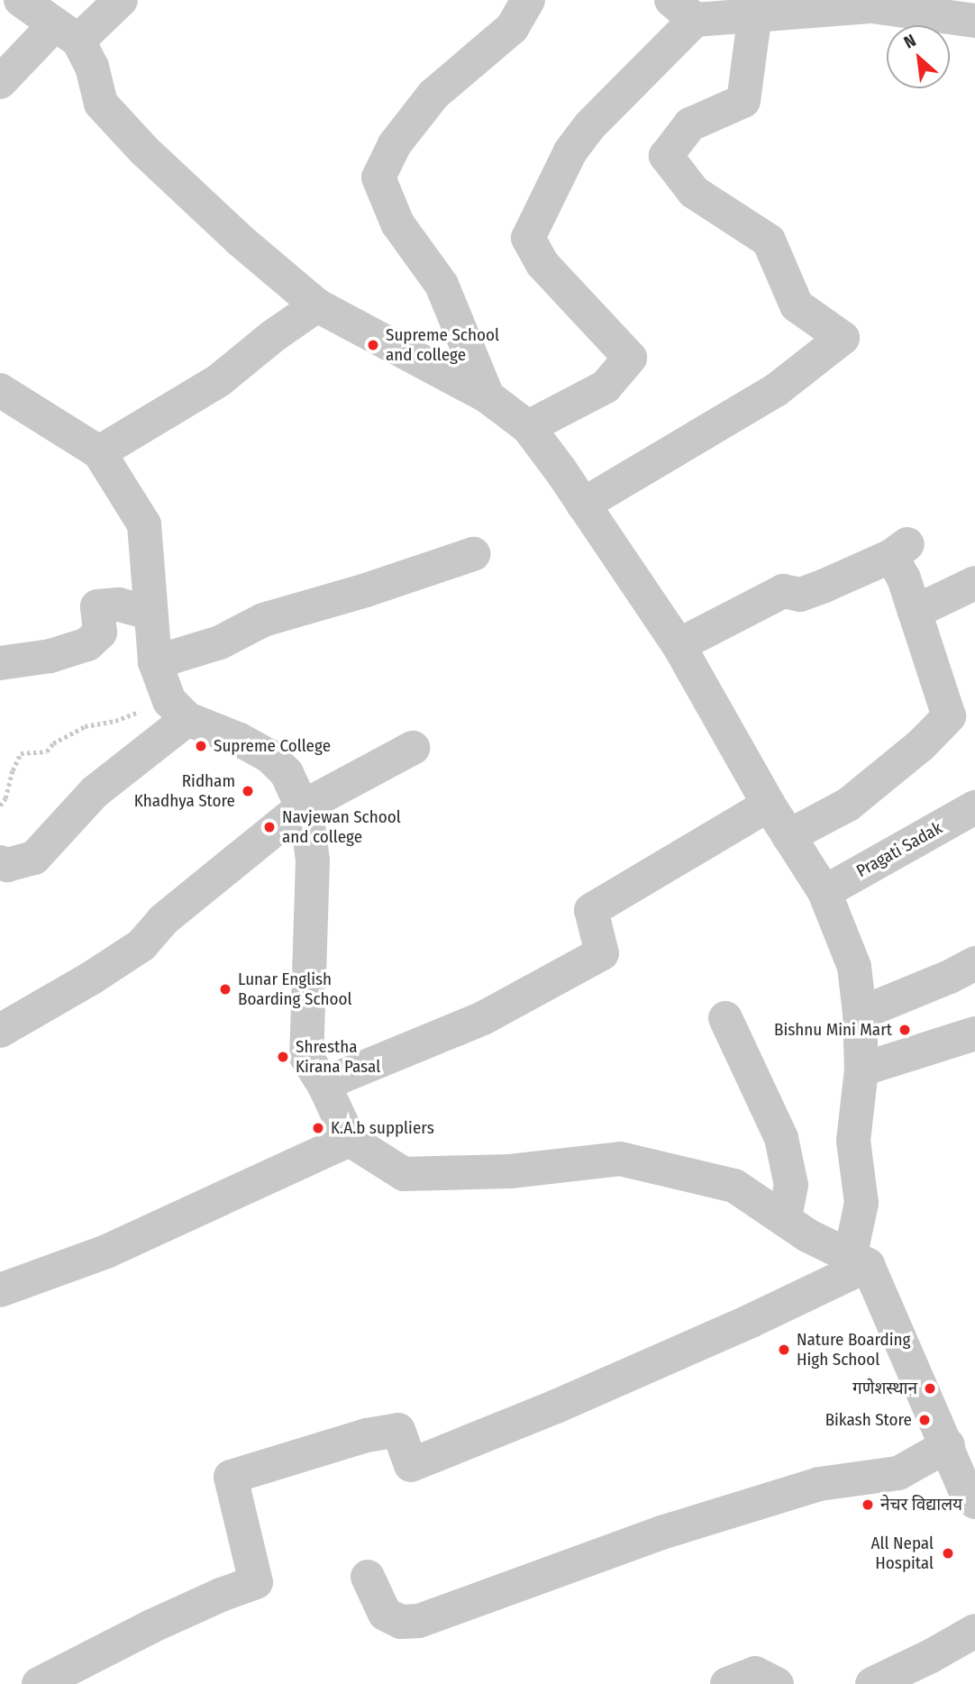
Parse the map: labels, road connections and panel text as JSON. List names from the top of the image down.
{
  "streets": {
    "street": ["Pragati Sadak"]
  },
  "places": [
    "Supreme School and college",
    "Supreme College",
    "Ridham Khadhya Store",
    "Navjewan School and college",
    "Lunar English Boarding School",
    "Bishnu Mini Mart",
    "Shrestha Kirana Pasal",
    "K.A.b suppliers",
    "Nature Boarding High School",
    "गणेशस्थान",
    "Bikash Store",
    "नेचर विद्यालय",
    "All Nepal Hospital"
  ],
  "north": "top left"
}
